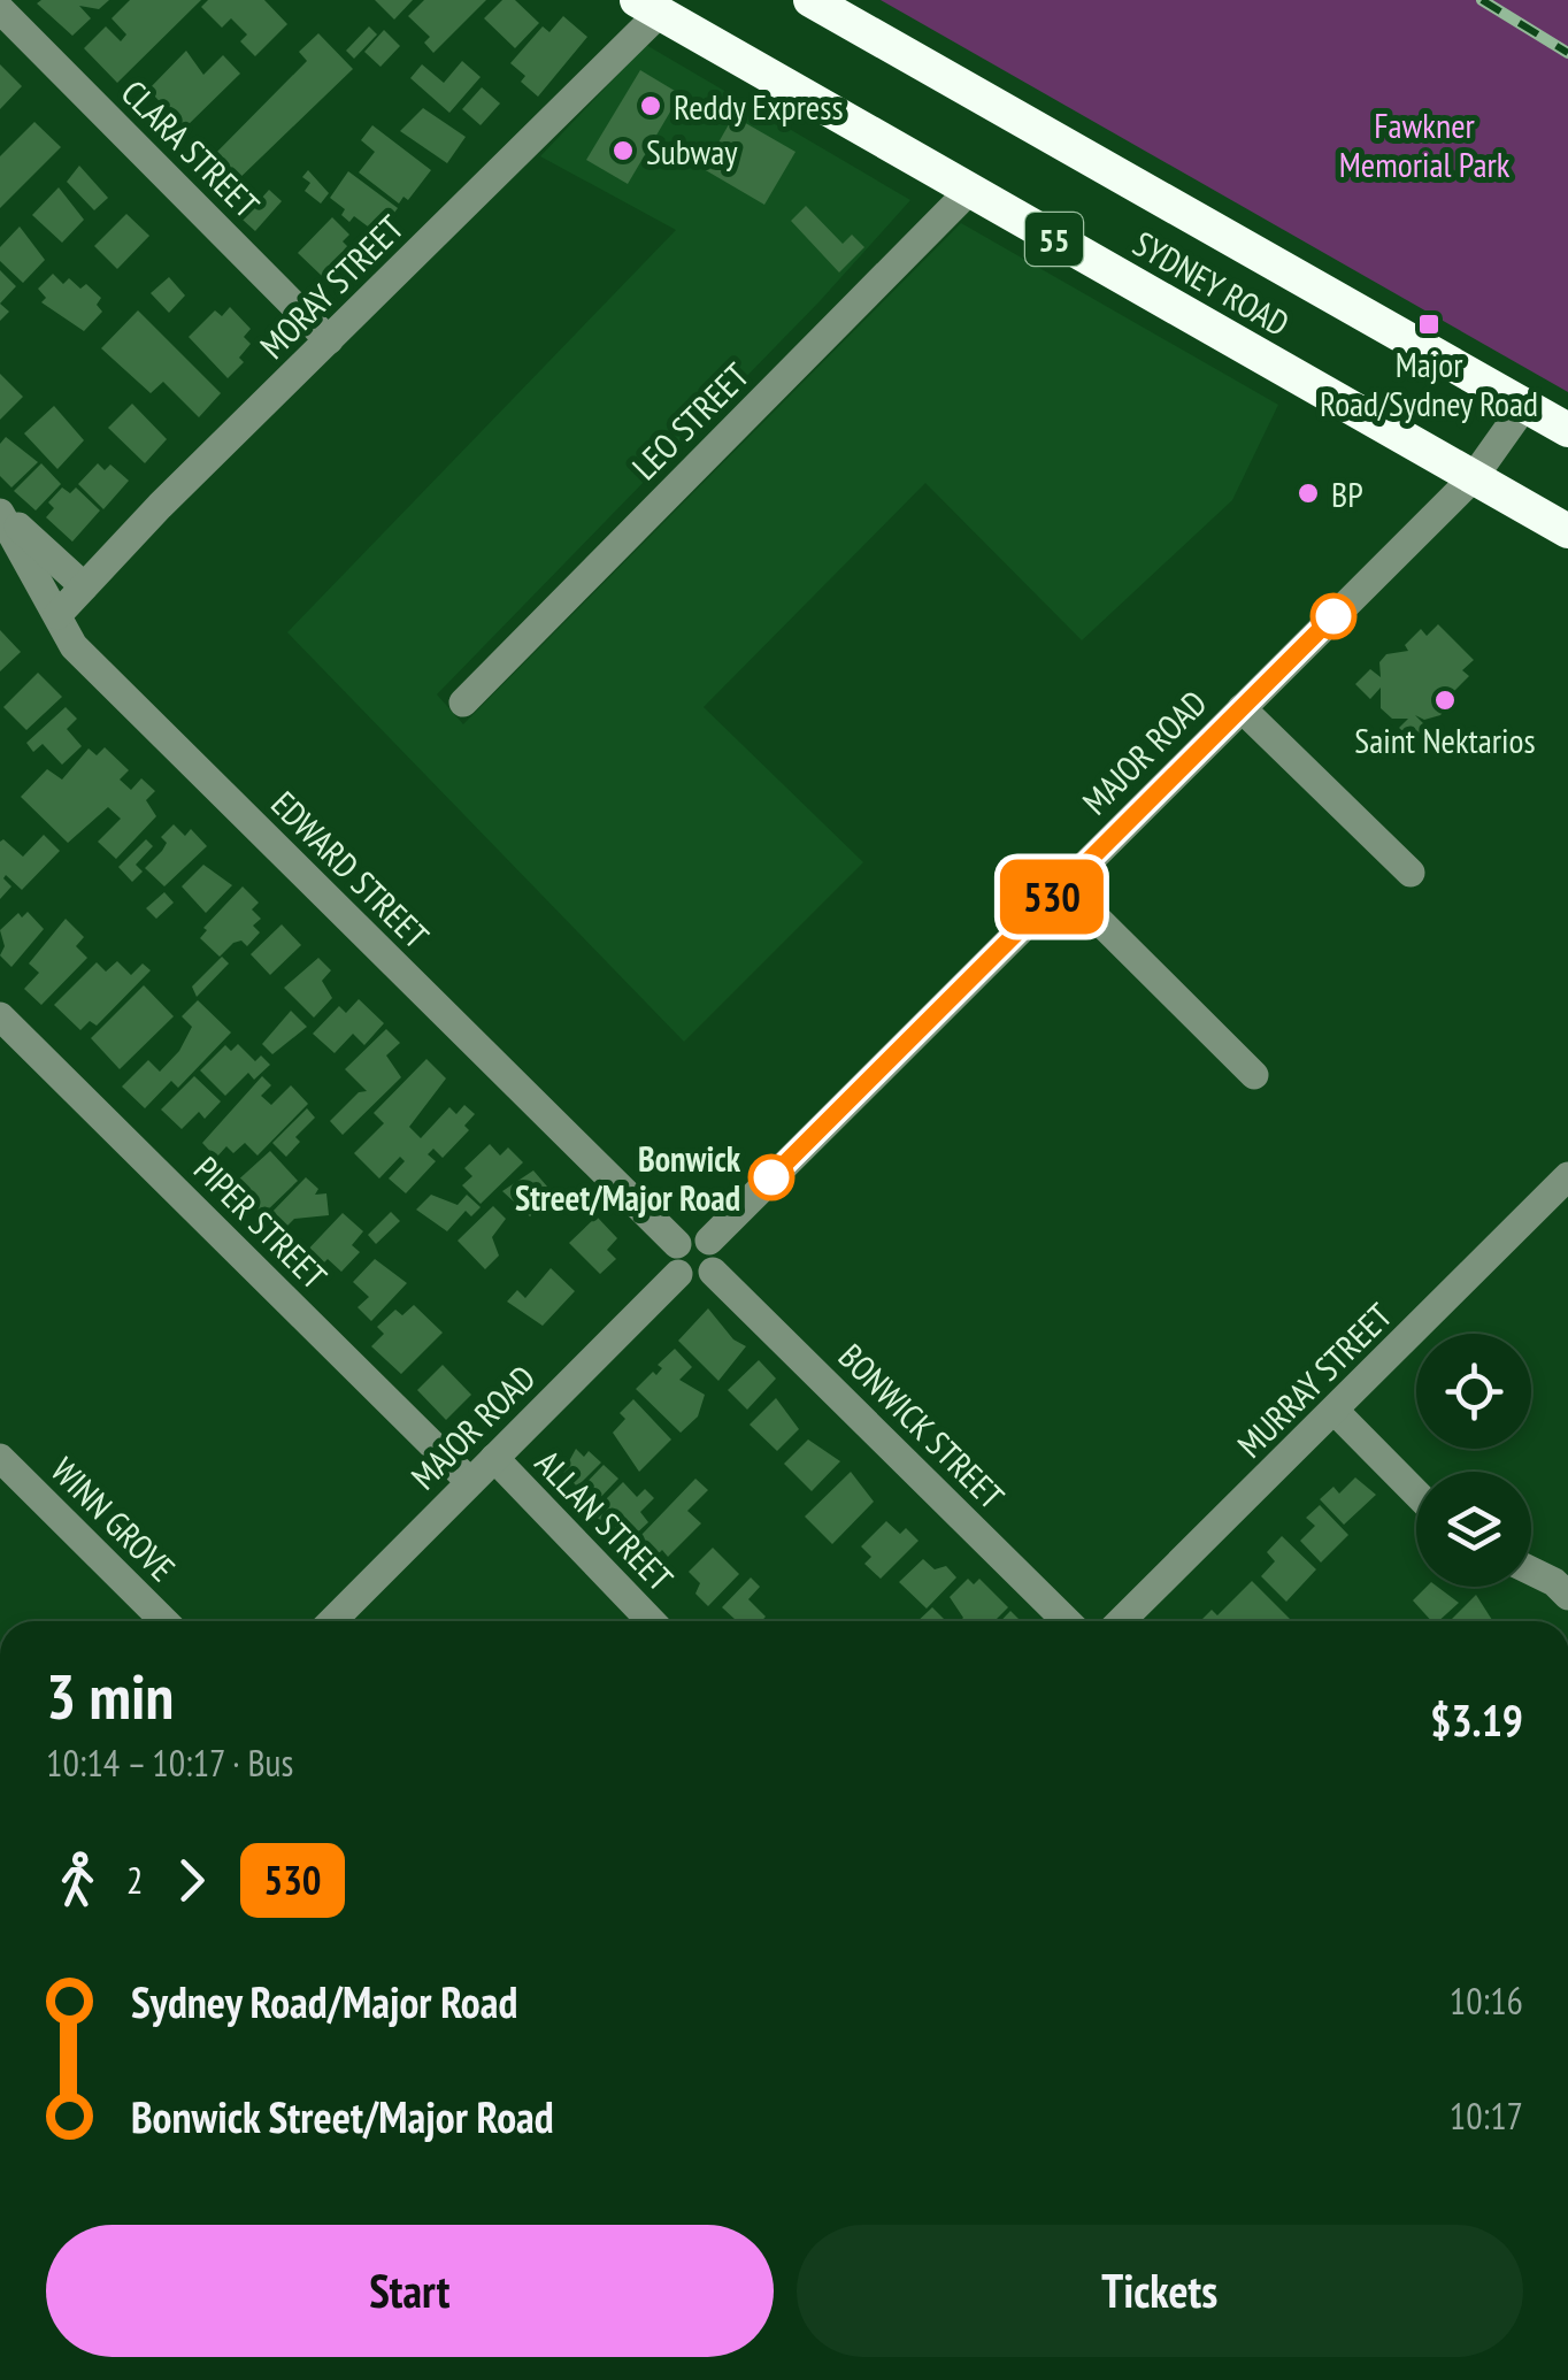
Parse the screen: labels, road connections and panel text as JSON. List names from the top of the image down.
{
  "streets": {
    "highway": ["55", "SYDNEY ROAD"],
    "street": [
      "CLARA STREET",
      "MORAY STREET",
      "LEO STREET",
      "MAJOR ROAD",
      "EDWARD STREET",
      "PIPER STREET",
      "MURRAY STREET",
      "BONWICK STREET",
      "WINN GROVE",
      "ALLAN STREET"
    ]
  },
  "crossings": [
    ["CLARA STREET", "MORAY STREET"],
    ["SYDNEY ROAD", "MORAY STREET"],
    ["SYDNEY ROAD", "LEO STREET"],
    ["SYDNEY ROAD", "MAJOR ROAD"],
    ["MORAY STREET", "EDWARD STREET"],
    ["MAJOR ROAD", "EDWARD STREET"],
    ["MAJOR ROAD", "PIPER STREET"],
    ["MAJOR ROAD", "BONWICK STREET"],
    ["MAJOR ROAD", "ALLAN STREET"],
    ["EDWARD STREET", "BONWICK STREET"]
  ],
  "parks": ["Fawkner Memorial Park"],
  "places": {
    "other": [
      "Reddy Express",
      "Subway",
      "BP",
      "Saint Nektarios",
      "Bonwick Street/Major Road"
    ],
    "transit": ["Major Road/Sydney Road"]
  },
  "lines": ["bus line 530"],
  "page": {
    "on_map": "530",
    "heading": ["3 min", "10:14 – 10:17 · Bus", "$3.19"],
    "legs": ["2", "530"],
    "list": [
      {
        "name": "Sydney Road/Major Road",
        "value": "10:16"
      },
      {
        "name": "Bonwick Street/Major Road",
        "value": "10:17"
      }
    ],
    "buttons": ["Start", "Tickets"]
  }
}
